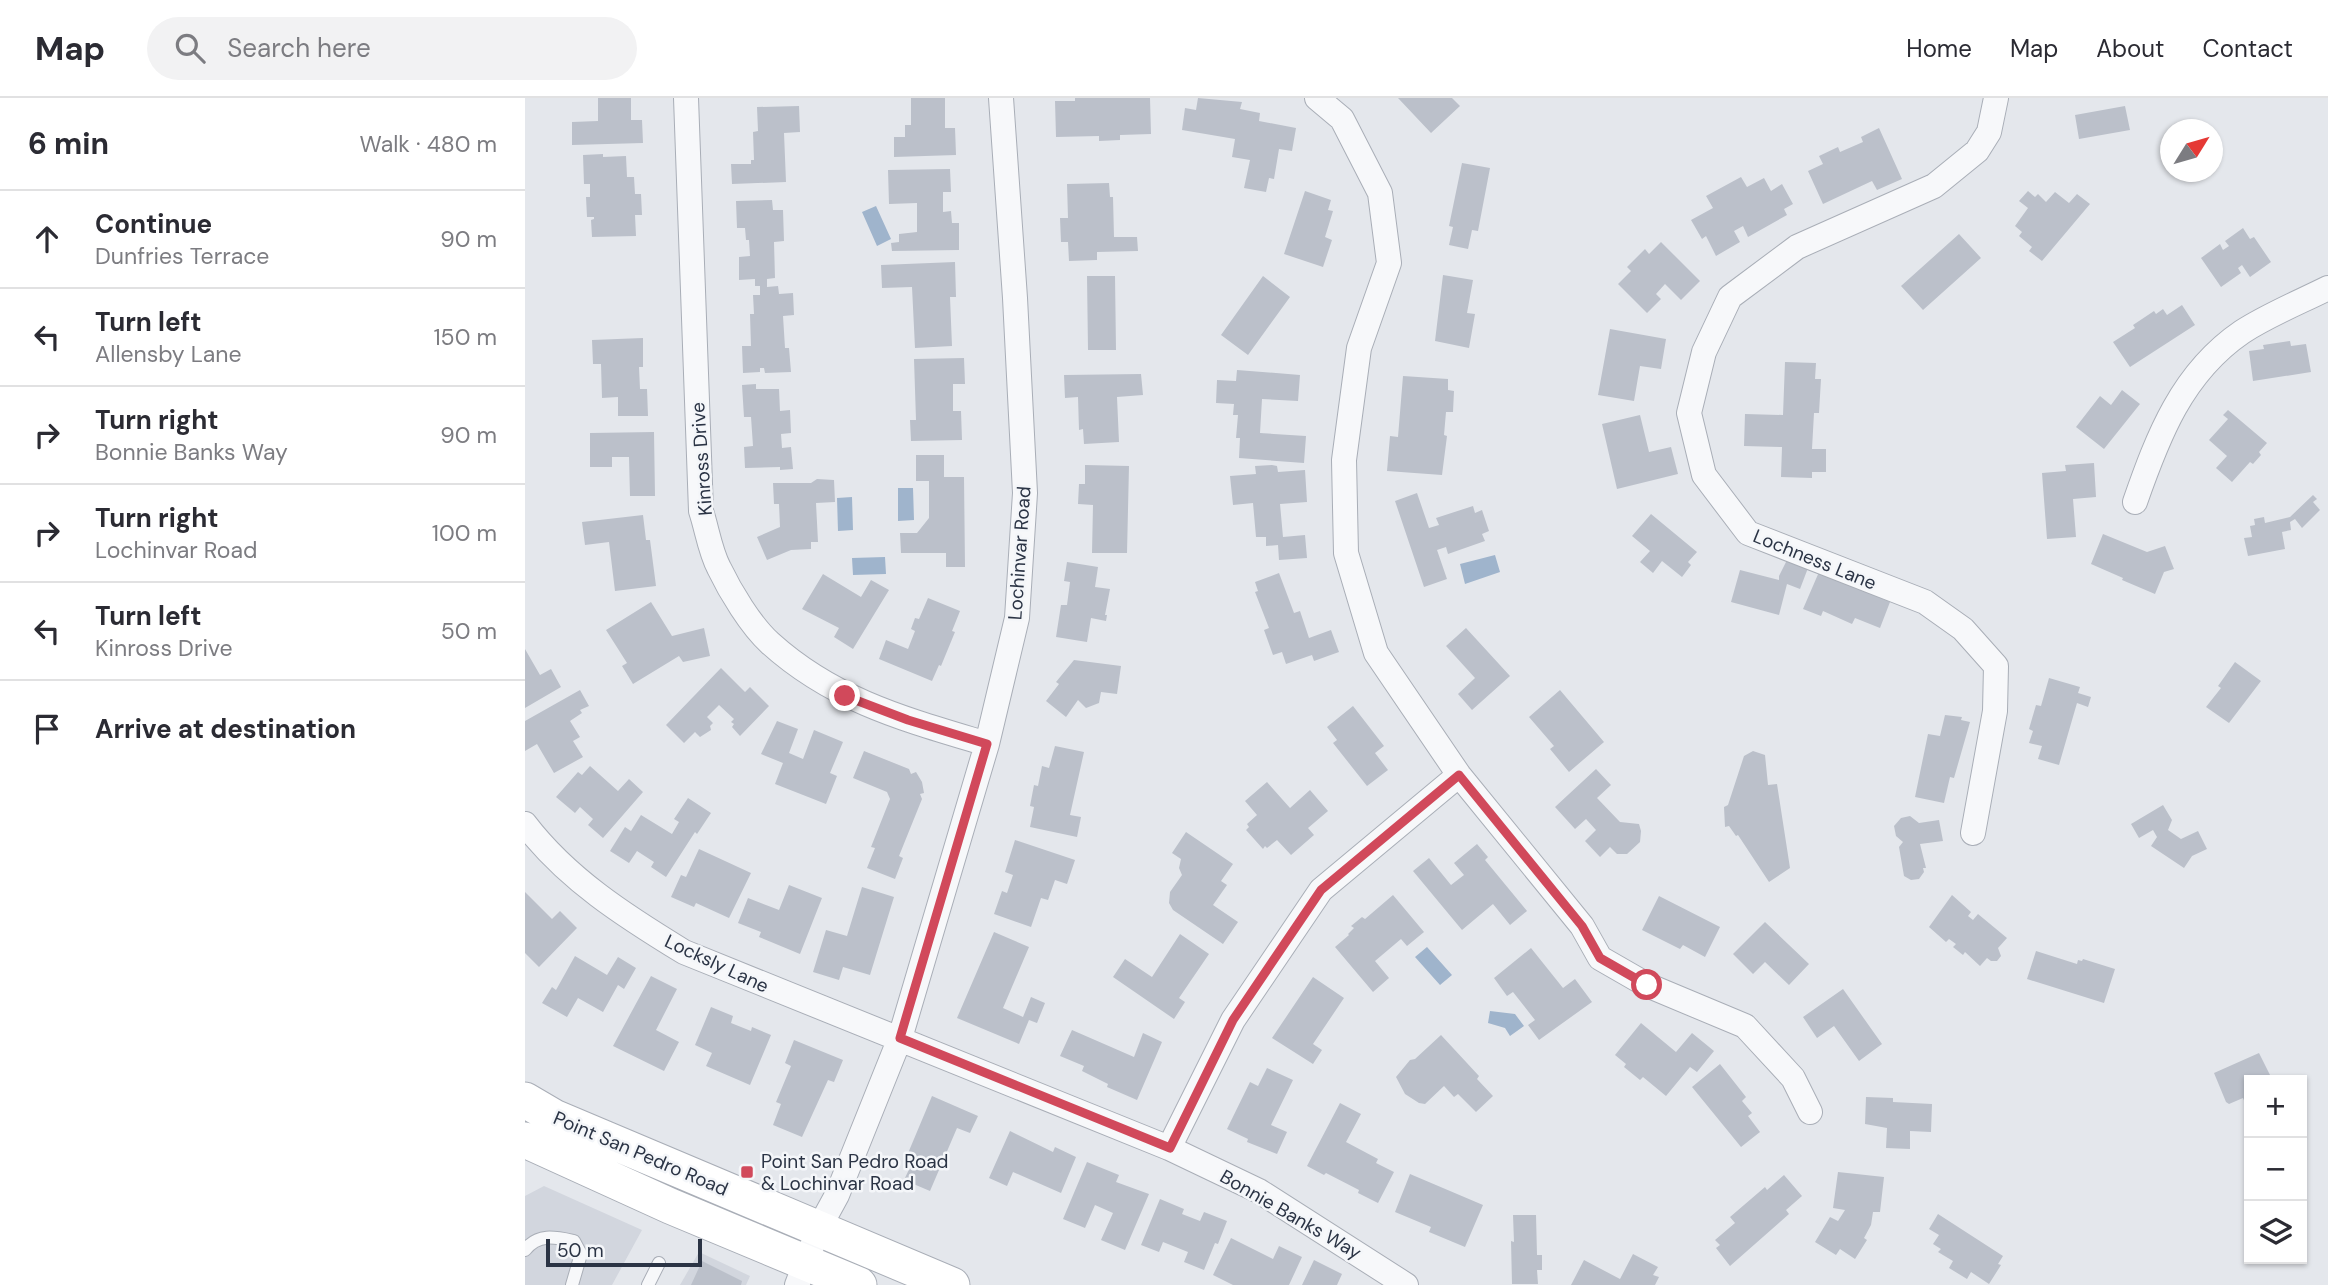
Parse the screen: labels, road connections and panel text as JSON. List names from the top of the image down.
{
  "streets": {
    "main road": ["Point San Pedro Road"],
    "street": [
      "Kinross Drive",
      "Lochinvar Road",
      "Lochness Lane",
      "Locksly Lane",
      "Bonnie Banks Way"
    ]
  },
  "crossings": [
    ["Kinross Drive", "Lochinvar Road"],
    ["Lochinvar Road", "Locksly Lane"],
    ["Lochinvar Road", "Point San Pedro Road"],
    ["Lochinvar Road", "Bonnie Banks Way"],
    ["Locksly Lane", "Bonnie Banks Way"]
  ],
  "places": {
    "transit": ["Point San Pedro Road & Lochinvar Road"]
  },
  "scale_bar": "50 m",
  "north": "top right",
  "page": {
    "header": "Map",
    "search": "Search here",
    "nav": [
      "Home",
      "Map",
      "About",
      "Contact"
    ],
    "heading": ["6 min", "Walk · 480 m"],
    "list": [
      ["Continue", "Dunfries Terrace", "90 m"],
      ["Turn left", "Allensby Lane", "150 m"],
      ["Turn right", "Bonnie Banks Way", "90 m"],
      ["Turn right", "Lochinvar Road", "100 m"],
      ["Turn left", "Kinross Drive", "50 m"],
      "Arrive at destination"
    ],
    "map_buttons": ["+", "−"],
    "scale": "50 m"
  }
}
